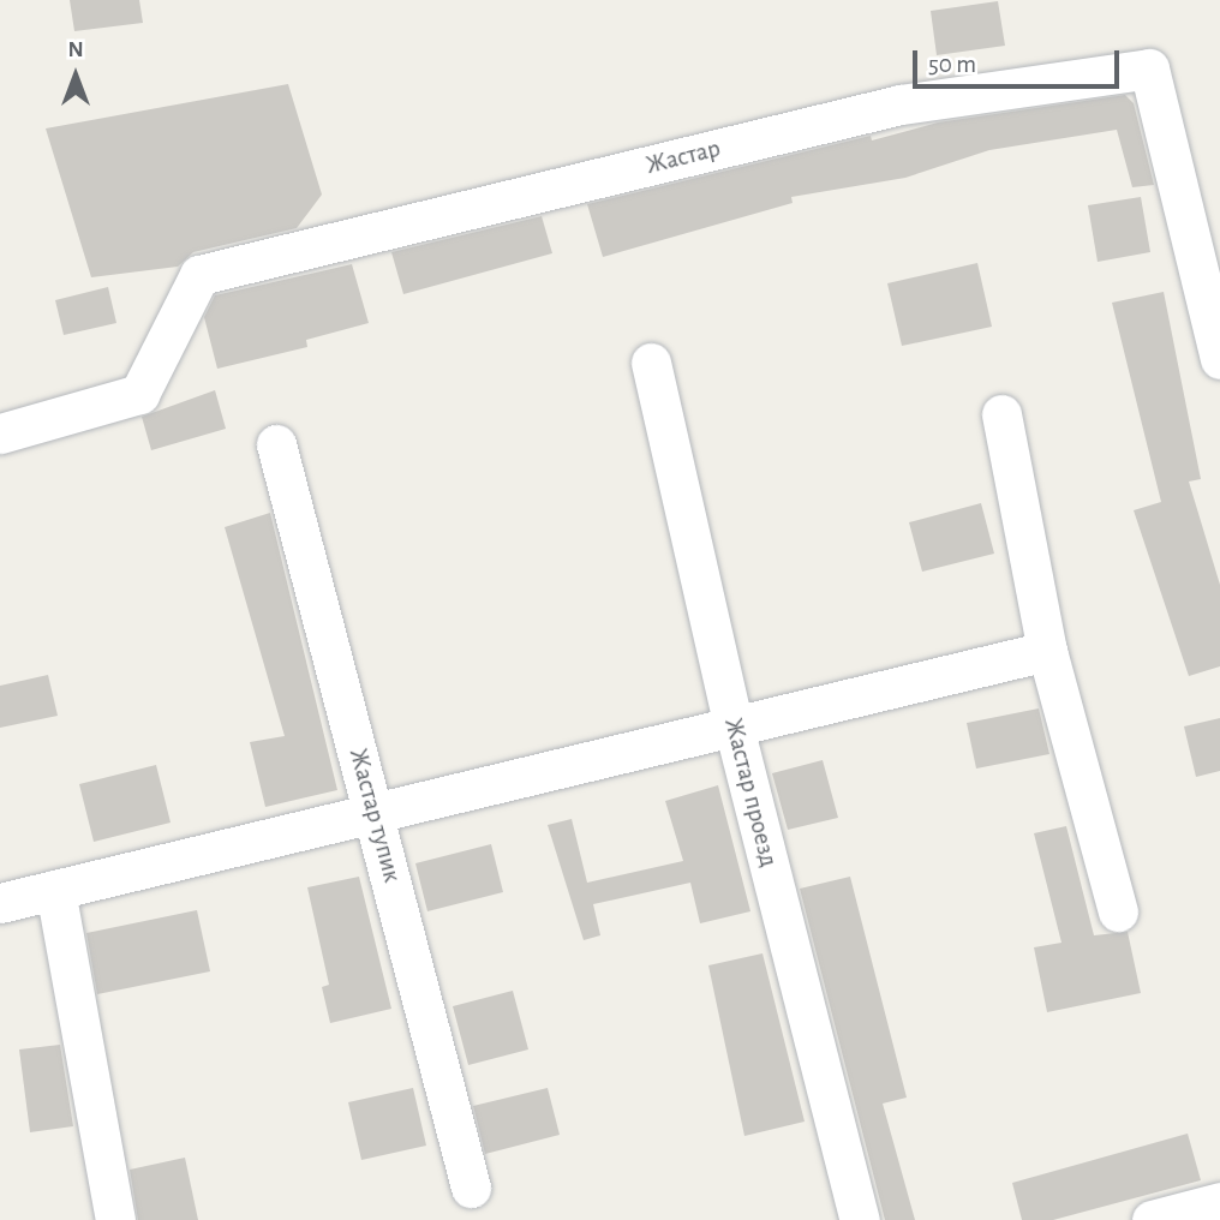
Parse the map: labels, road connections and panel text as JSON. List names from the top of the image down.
{
  "streets": {
    "street": ["Жастар", "Жастар проезд", "Жастар тупик"]
  },
  "scale_bar": "50 m",
  "north": "top"
}
